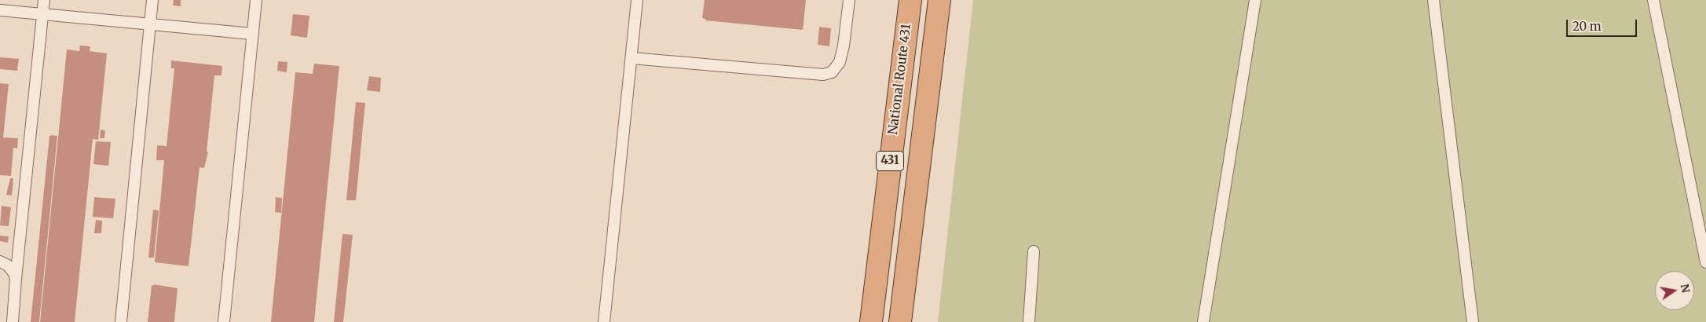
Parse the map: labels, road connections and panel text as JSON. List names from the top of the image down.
{
  "streets": {
    "highway": ["National Route 431", "431"]
  },
  "scale_bar": "20 m",
  "north": "right"
}
